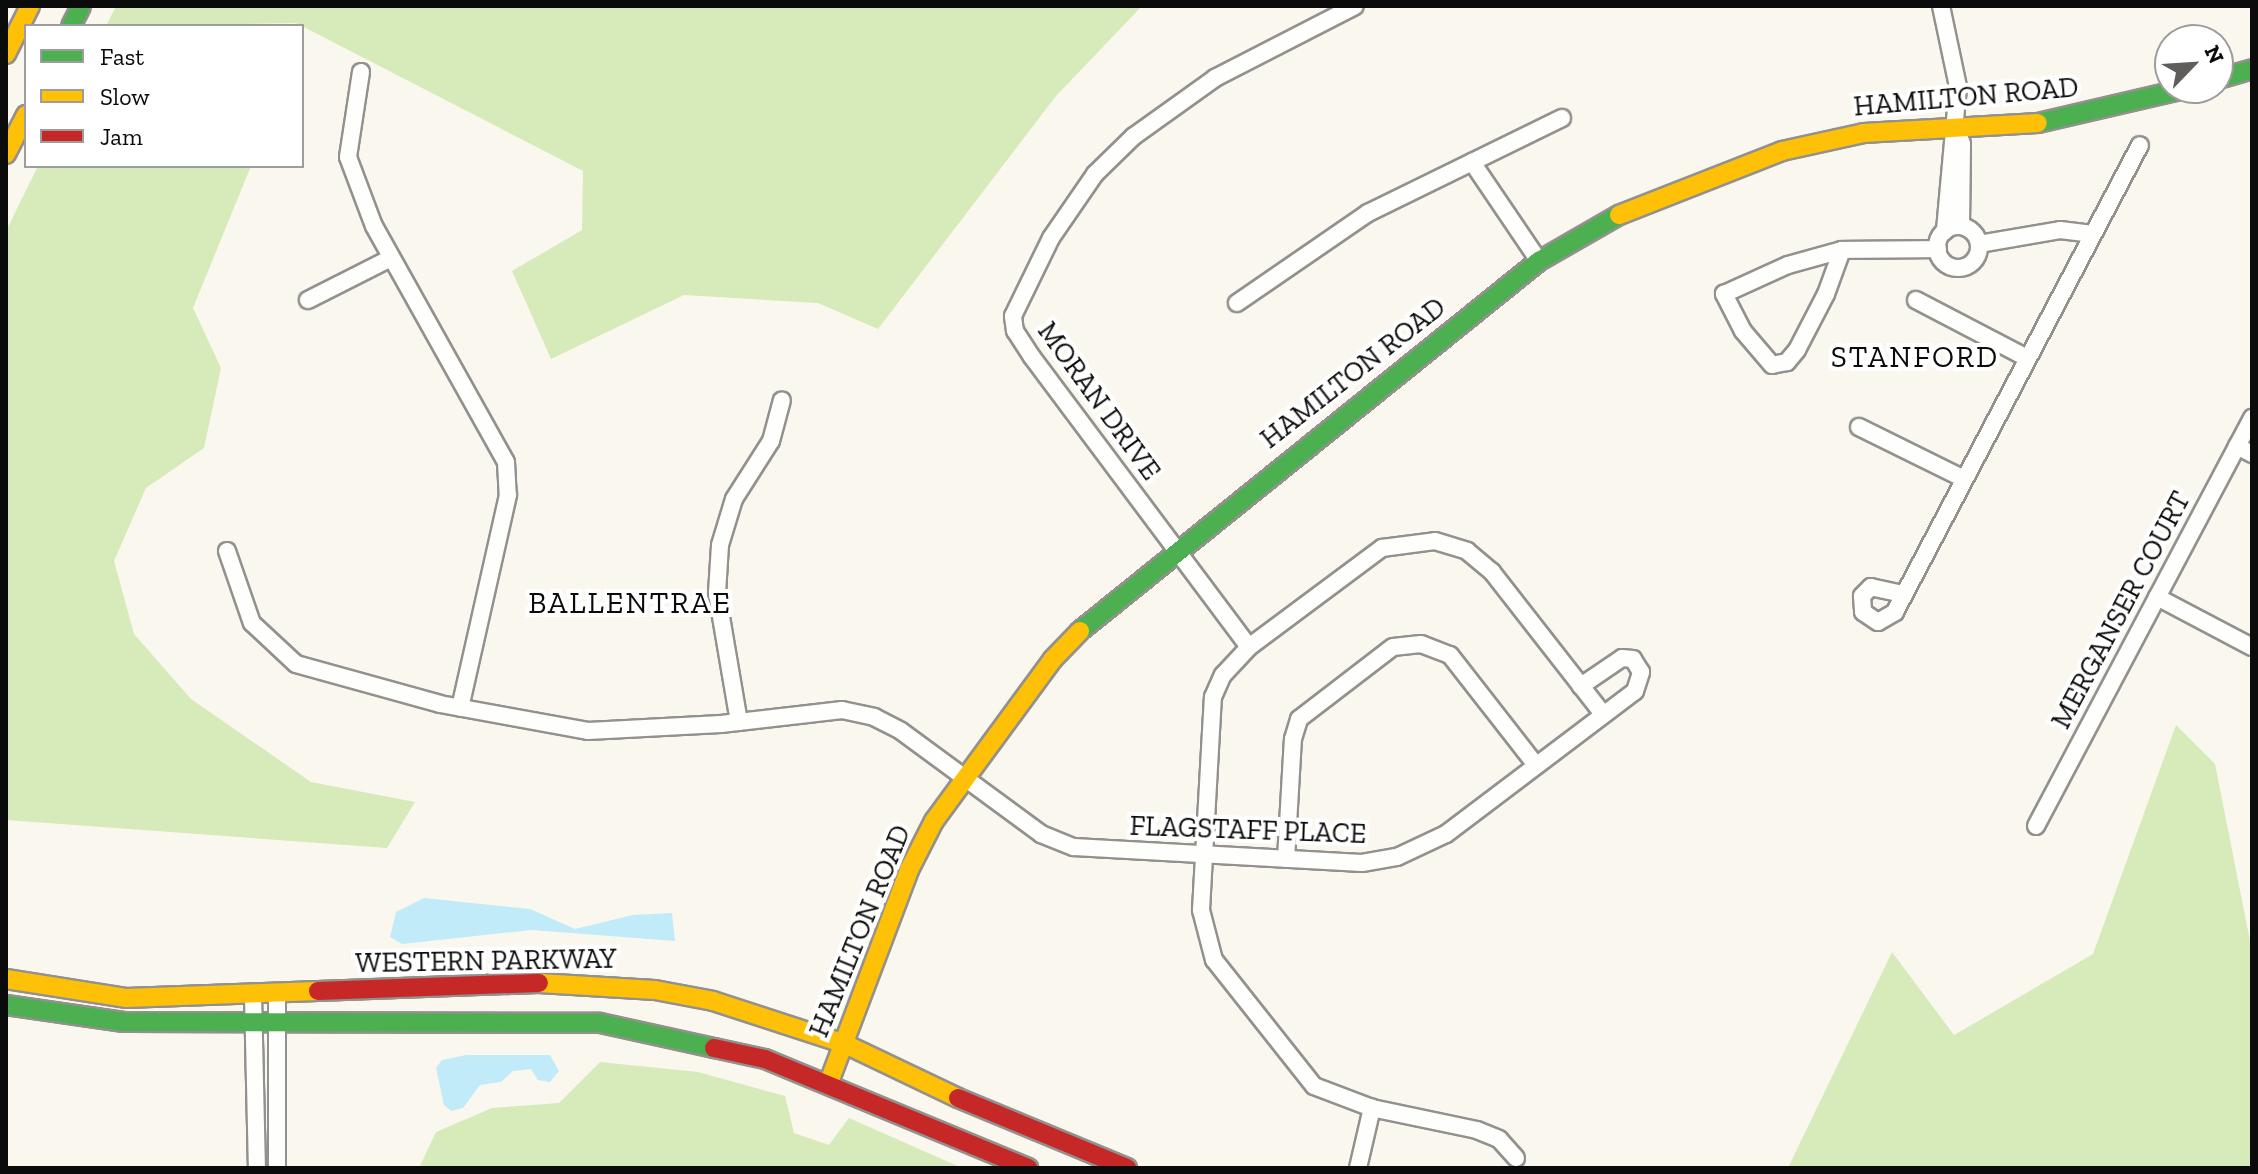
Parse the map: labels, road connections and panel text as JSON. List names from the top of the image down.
{
  "streets": {
    "main road": ["HAMILTON ROAD", "WESTERN PARKWAY"],
    "street": ["MORAN DRIVE", "MERGANSER COURT", "FLAGSTAFF PLACE"]
  },
  "crossings": [
    ["HAMILTON ROAD", "MORAN DRIVE"],
    ["HAMILTON ROAD", "FLAGSTAFF PLACE"],
    ["HAMILTON ROAD", "WESTERN PARKWAY"]
  ],
  "districts": ["STANFORD", "BALLENTRAE"],
  "legend": ["Fast", "Slow", "Jam"],
  "north": "top right"
}
